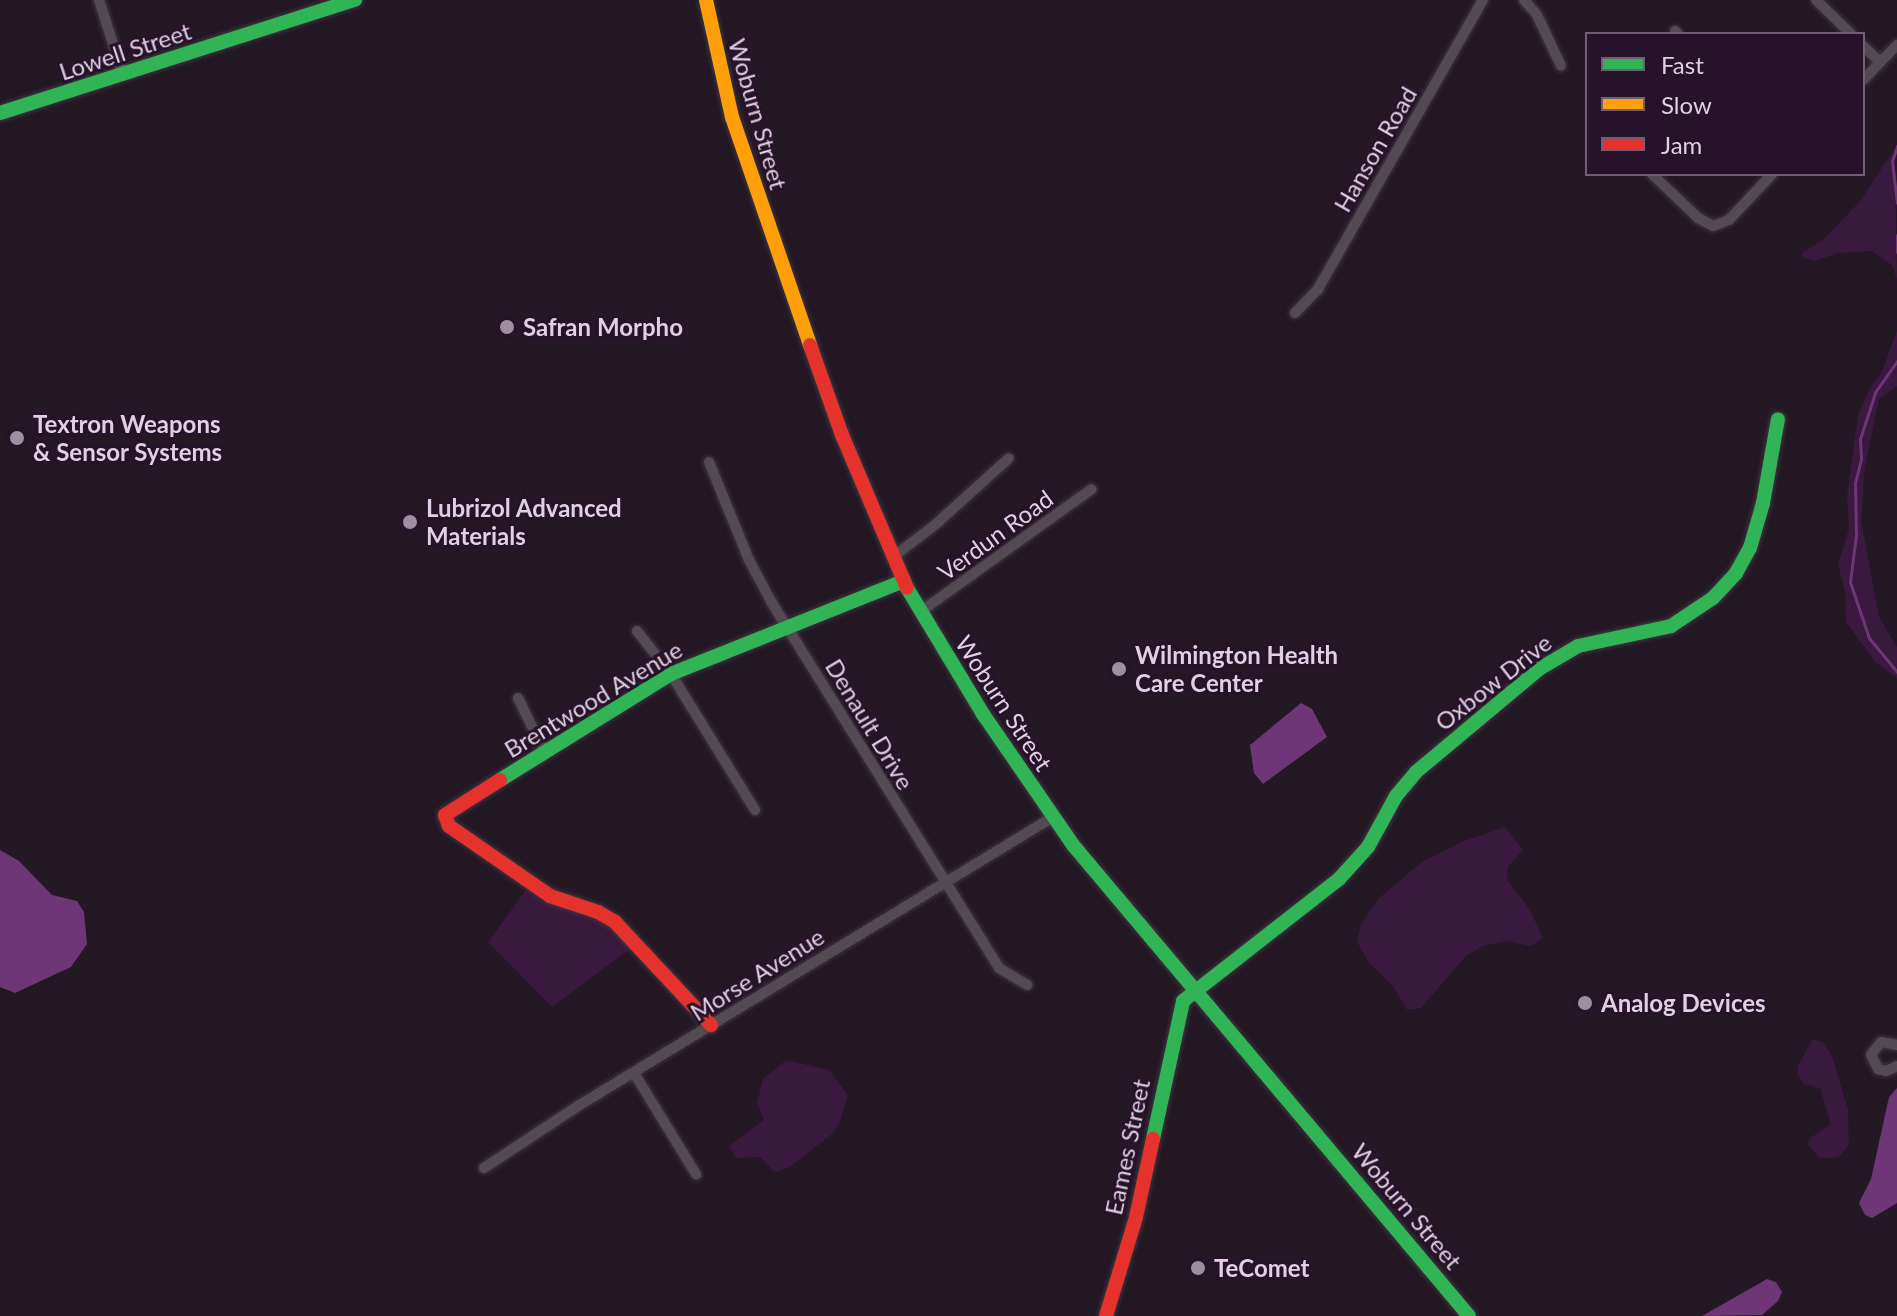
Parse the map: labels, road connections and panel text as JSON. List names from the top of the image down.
{
  "streets": {
    "street": [
      "Lowell Street",
      "Woburn Street",
      "Hanson Road",
      "Verdun Road",
      "Oxbow Drive",
      "Brentwood Avenue",
      "Denault Drive",
      "Morse Avenue",
      "Eames Street"
    ]
  },
  "crossings": [
    ["Woburn Street", "Verdun Road"],
    ["Woburn Street", "Oxbow Drive"],
    ["Woburn Street", "Brentwood Avenue"],
    ["Woburn Street", "Morse Avenue"],
    ["Woburn Street", "Eames Street"],
    ["Oxbow Drive", "Eames Street"],
    ["Brentwood Avenue", "Denault Drive"],
    ["Brentwood Avenue", "Morse Avenue"],
    ["Denault Drive", "Morse Avenue"]
  ],
  "places": [
    "Safran Morpho",
    "Textron Weapons & Sensor Systems",
    "Lubrizol Advanced Materials",
    "Wilmington Health Care Center",
    "Analog Devices",
    "TeComet"
  ],
  "legend": ["Fast", "Slow", "Jam"]
}
